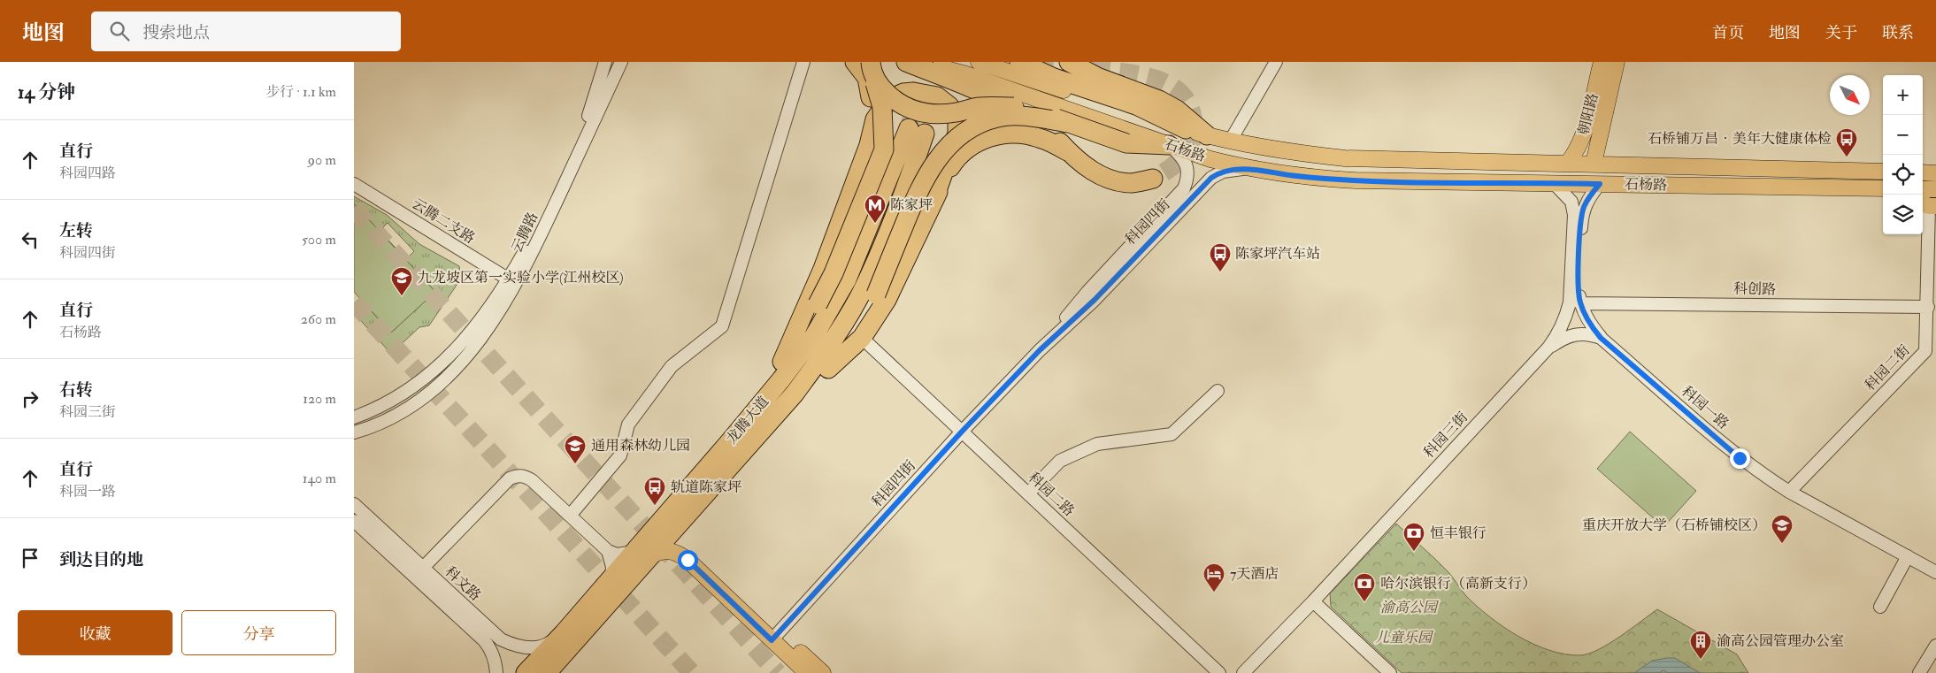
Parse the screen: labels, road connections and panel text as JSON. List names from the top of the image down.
{
  "streets": {
    "highway": ["龙腾大道"],
    "main road": ["朝阳路", "石杨路"],
    "street": [
      "云腾二支路",
      "科园四街",
      "云腾路",
      "科创路",
      "科园二街",
      "科园一路",
      "科园三街",
      "科园二路",
      "科文路"
    ]
  },
  "crossings": [
    ["朝阳路", "石杨路"],
    ["石杨路", "科园四街"],
    ["石杨路", "科园三街"],
    ["云腾二支路", "云腾路"],
    ["科园四街", "科园二路"],
    ["科创路", "科园二街"],
    ["科园二街", "科园一路"],
    ["龙腾大道", "科文路"]
  ],
  "parks": ["渝高公园", "儿童乐园"],
  "places": {
    "bus stop": ["石桥铺万昌‧美年大健康体检", "陈家坪汽车站", "轨道陈家坪"],
    "metro station": ["陈家坪"],
    "school or university": ["九龙坡区第一实验小学(江州校区)", "通用森林幼儿园", "重庆开放大学（石桥铺校区）"],
    "bank": ["恒丰银行", "哈尔滨银行（高新支行）"],
    "hotel": ["7天酒店"],
    "building": ["渝高公园管理办公室"]
  },
  "north": "bottom right",
  "page": {
    "header": "地图",
    "search": "搜索地点",
    "nav": [
      "首页",
      "地图",
      "关于",
      "联系"
    ],
    "heading": ["14 分钟", "步行 · 1.1 km"],
    "map_buttons": ["+", "−"],
    "list": [
      ["直行", "科园四路", "90 m"],
      ["左转", "科园四街", "500 m"],
      ["直行", "石杨路", "260 m"],
      ["右转", "科园三街", "120 m"],
      ["直行", "科园一路", "140 m"],
      "到达目的地"
    ],
    "buttons": ["收藏", "分享"]
  }
}
